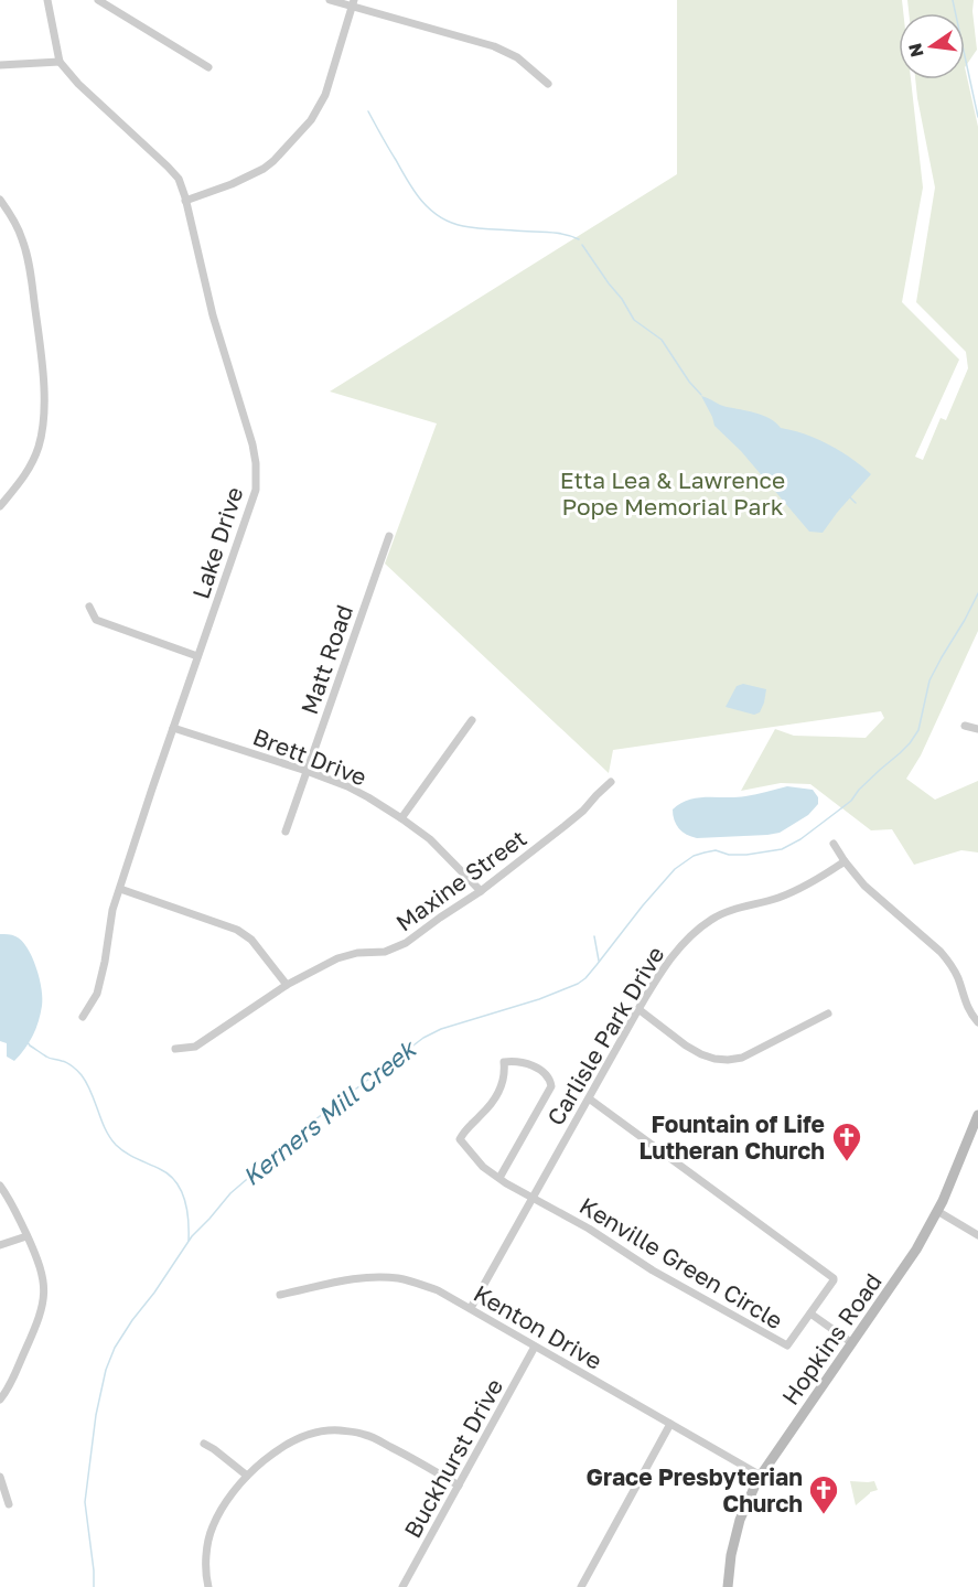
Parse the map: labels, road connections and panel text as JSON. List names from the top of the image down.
{
  "streets": {
    "main road": ["Hopkins Road"],
    "street": [
      "Lake Drive",
      "Matt Road",
      "Brett Drive",
      "Maxine Street",
      "Carlisle Park Drive",
      "Kenville Green Circle",
      "Kenton Drive",
      "Buckhurst Drive"
    ]
  },
  "crossings": [
    ["Lake Drive", "Brett Drive"],
    ["Matt Road", "Brett Drive"],
    ["Brett Drive", "Maxine Street"],
    ["Carlisle Park Drive", "Kenville Green Circle"],
    ["Carlisle Park Drive", "Kenton Drive"],
    ["Kenton Drive", "Hopkins Road"],
    ["Kenton Drive", "Buckhurst Drive"]
  ],
  "water": ["Kerners Mill Creek"],
  "parks": ["Etta Lea & Lawrence Pope Memorial Park"],
  "places": {
    "church": ["Fountain of Life Lutheran Church", "Grace Presbyterian Church"]
  },
  "north": "left"
}
